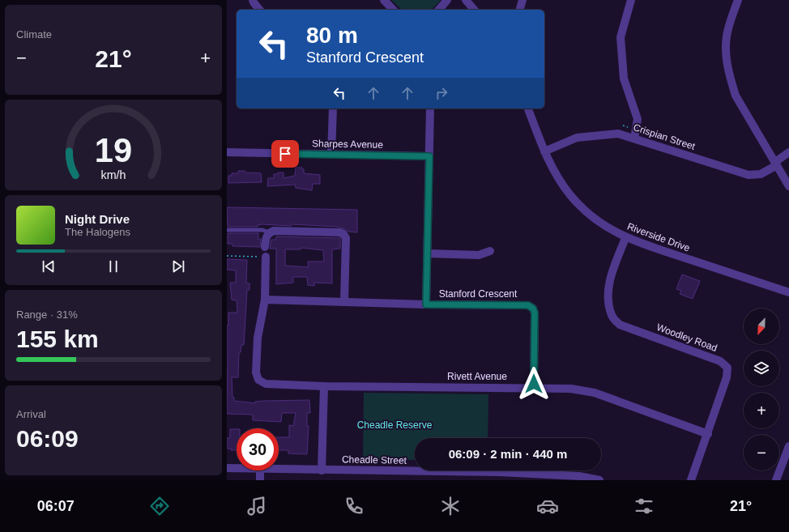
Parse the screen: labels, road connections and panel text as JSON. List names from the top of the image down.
{
  "streets": {
    "street": [
      "Crispian Street",
      "Sharpes Avenue",
      "Riverside Drive",
      "Stanford Crescent",
      "Woodley Road",
      "Rivett Avenue",
      "Cheadle Street"
    ]
  },
  "crossings": [
    ["Crispian Street", "Riverside Drive"],
    ["Riverside Drive", "Woodley Road"],
    ["Stanford Crescent", "Rivett Avenue"],
    ["Woodley Road", "Rivett Avenue"]
  ],
  "parks": ["Cheadle Reserve"],
  "north": "bottom left",
  "page": {
    "tile": [
      "Climate",
      ["Range · 31%", "155 km"],
      ["Arrival", "06:09"]
    ],
    "turn": ["80 m", "Stanford Crescent"],
    "heat": ["−", "21°", "+"],
    "song": ["Night Drive", "The Halogens"],
    "map_buttons": ["+", "−"],
    "limit": "30",
    "trip": "06:09 · 2 min · 440 m",
    "tabs": ["06:07", "21°"],
    "gauge": ["19", "km/h"]
  }
}
